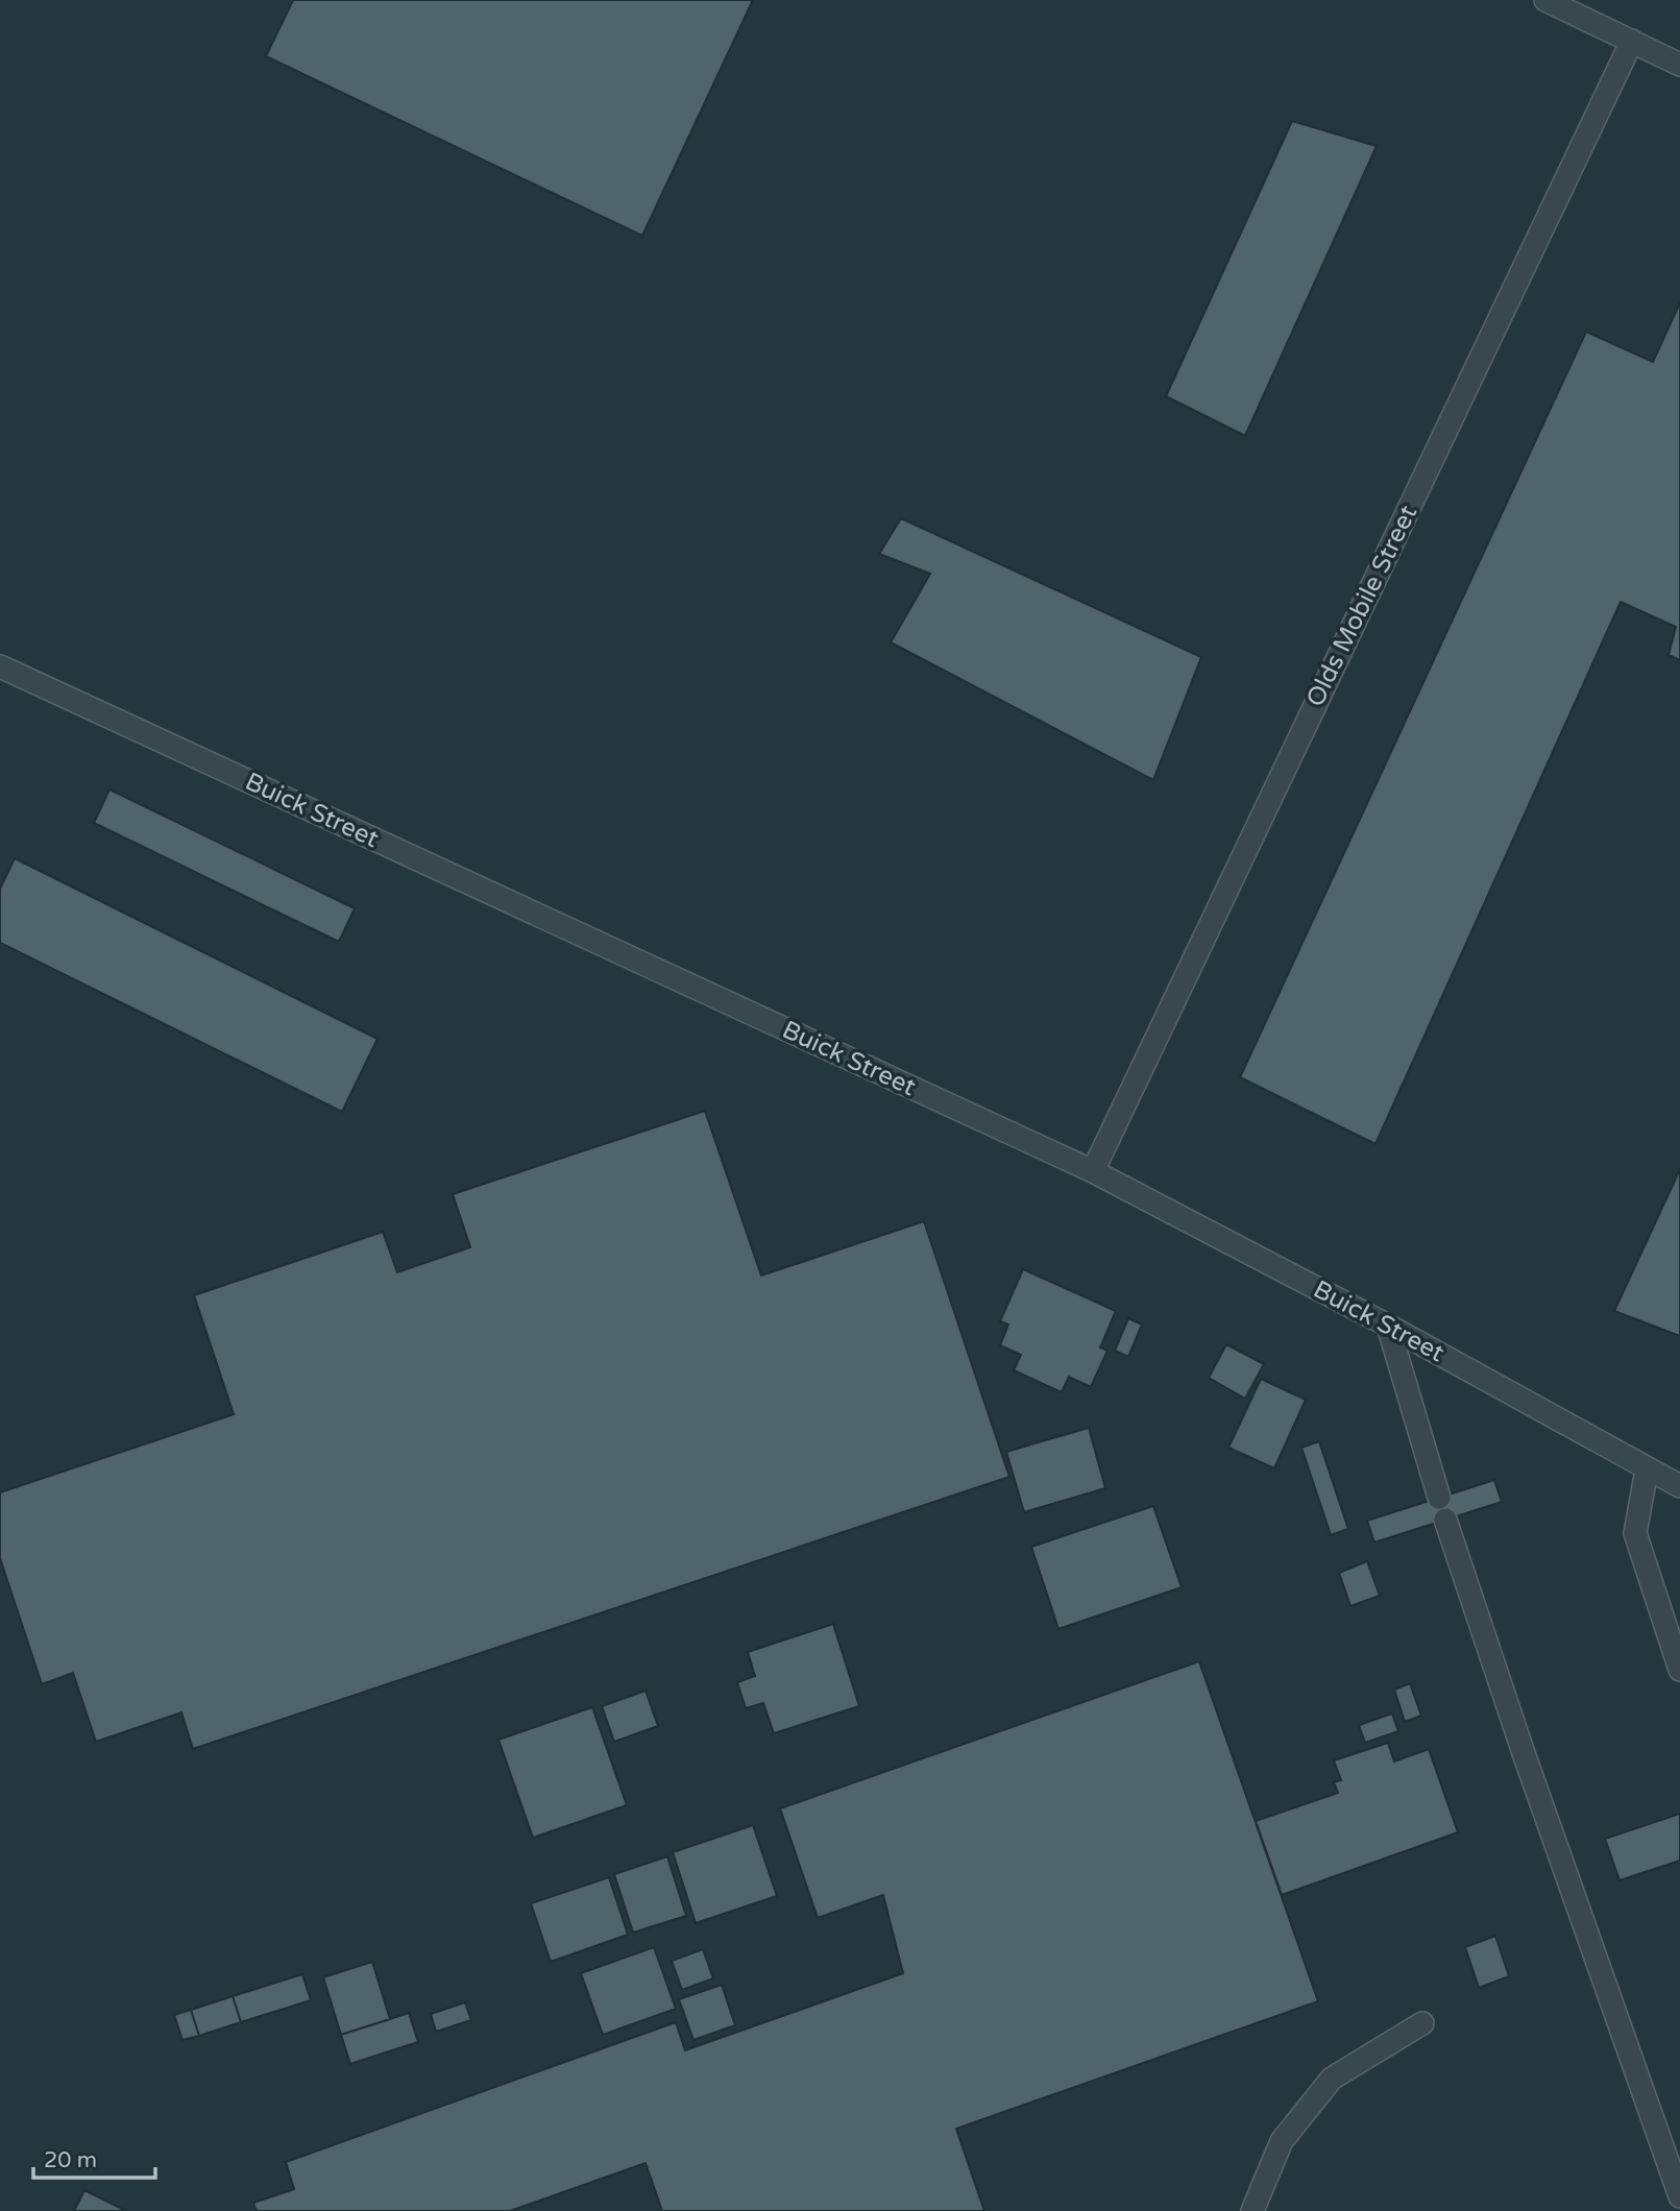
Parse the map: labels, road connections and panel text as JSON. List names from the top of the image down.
{
  "streets": {
    "lane": ["Olds Mobile Street", "Buick Street"]
  },
  "crossings": [
    ["Olds Mobile Street", "Buick Street"]
  ],
  "scale_bar": "20 m"
}
